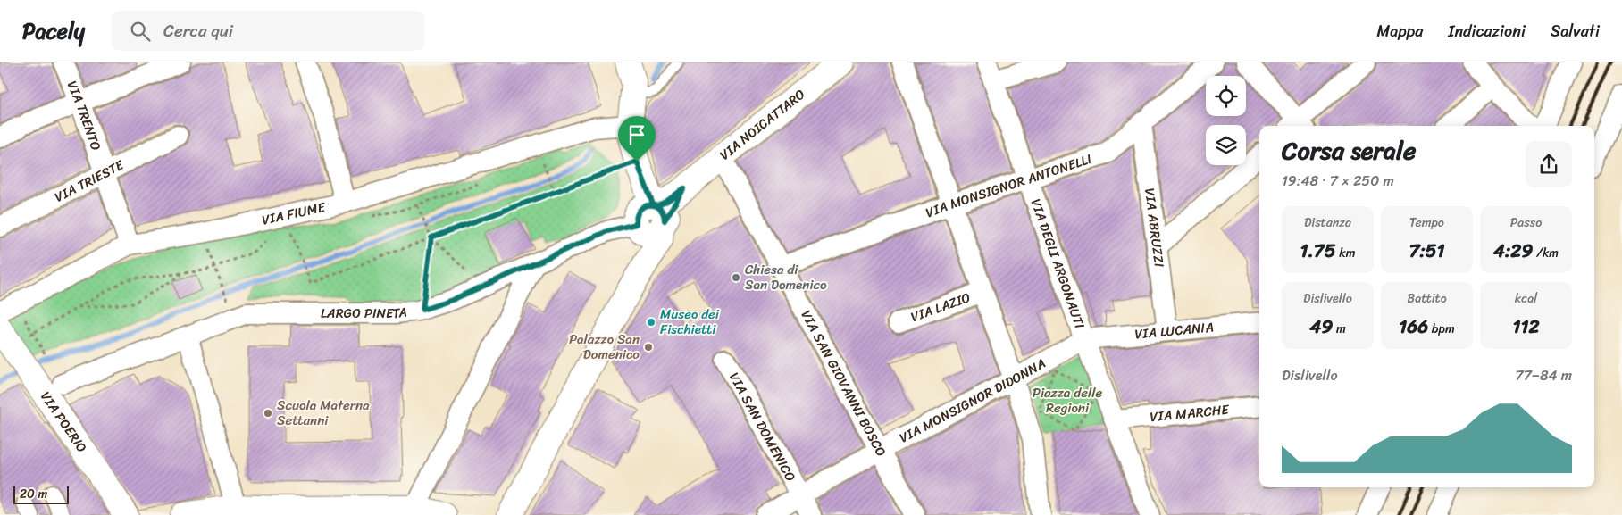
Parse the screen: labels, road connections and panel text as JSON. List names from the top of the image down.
{
  "streets": {
    "street": [
      "VIA TRENTO",
      "VIA NOICATTARO",
      "VIA TRIESTE",
      "VIA MONSIGNOR ANTONELLI",
      "VIA FIUME",
      "VIA ABRUZZI",
      "VIA DEGLI ARGONAUTI",
      "VIA LAZIO",
      "LARGO PINETA",
      "VIA LUCANIA",
      "VIA SAN GIOVANNI BOSCO",
      "VIA MONSIGNOR DIDONNA",
      "VIA MARCHE",
      "VIA POERIO",
      "VIA SAN DOMENICO"
    ]
  },
  "crossings": [
    ["VIA TRENTO", "VIA TRIESTE"],
    ["VIA TRENTO", "VIA FIUME"],
    ["VIA NOICATTARO", "LARGO PINETA"],
    ["VIA NOICATTARO", "VIA SAN GIOVANNI BOSCO"],
    ["VIA MONSIGNOR ANTONELLI", "VIA ABRUZZI"],
    ["VIA MONSIGNOR ANTONELLI", "VIA DEGLI ARGONAUTI"],
    ["VIA MONSIGNOR ANTONELLI", "VIA SAN GIOVANNI BOSCO"],
    ["VIA ABRUZZI", "VIA LUCANIA"],
    ["VIA DEGLI ARGONAUTI", "VIA LUCANIA"],
    ["VIA DEGLI ARGONAUTI", "VIA MONSIGNOR DIDONNA"],
    ["VIA DEGLI ARGONAUTI", "VIA MARCHE"],
    ["VIA LUCANIA", "VIA MONSIGNOR DIDONNA"],
    ["VIA SAN GIOVANNI BOSCO", "VIA MONSIGNOR DIDONNA"],
    ["VIA MONSIGNOR DIDONNA", "VIA SAN DOMENICO"]
  ],
  "parks": ["Piazza delle Regioni"],
  "places": [
    "Chiesa di San Domenico",
    "Museo dei Fischietti",
    "Palazzo San Domenico",
    "Scuola Materna Settanni"
  ],
  "scale_bar": "20 m",
  "page": {
    "header": "Pacely",
    "search": "Cerca qui",
    "nav": ["Mappa", "Indicazioni", "Salvati"],
    "heading": ["Corsa serale", "19:48 · 7 × 250 m"],
    "stats": [
      ["Distanza", "1.75 km"],
      ["Tempo", "7:51"],
      ["Passo", "4:29 /km"],
      ["Dislivello", "49 m"],
      ["Battito", "166 bpm"],
      ["kcal", "112"]
    ],
    "chart": ["Dislivello", "77–84 m"],
    "scale": "20 m"
  }
}
